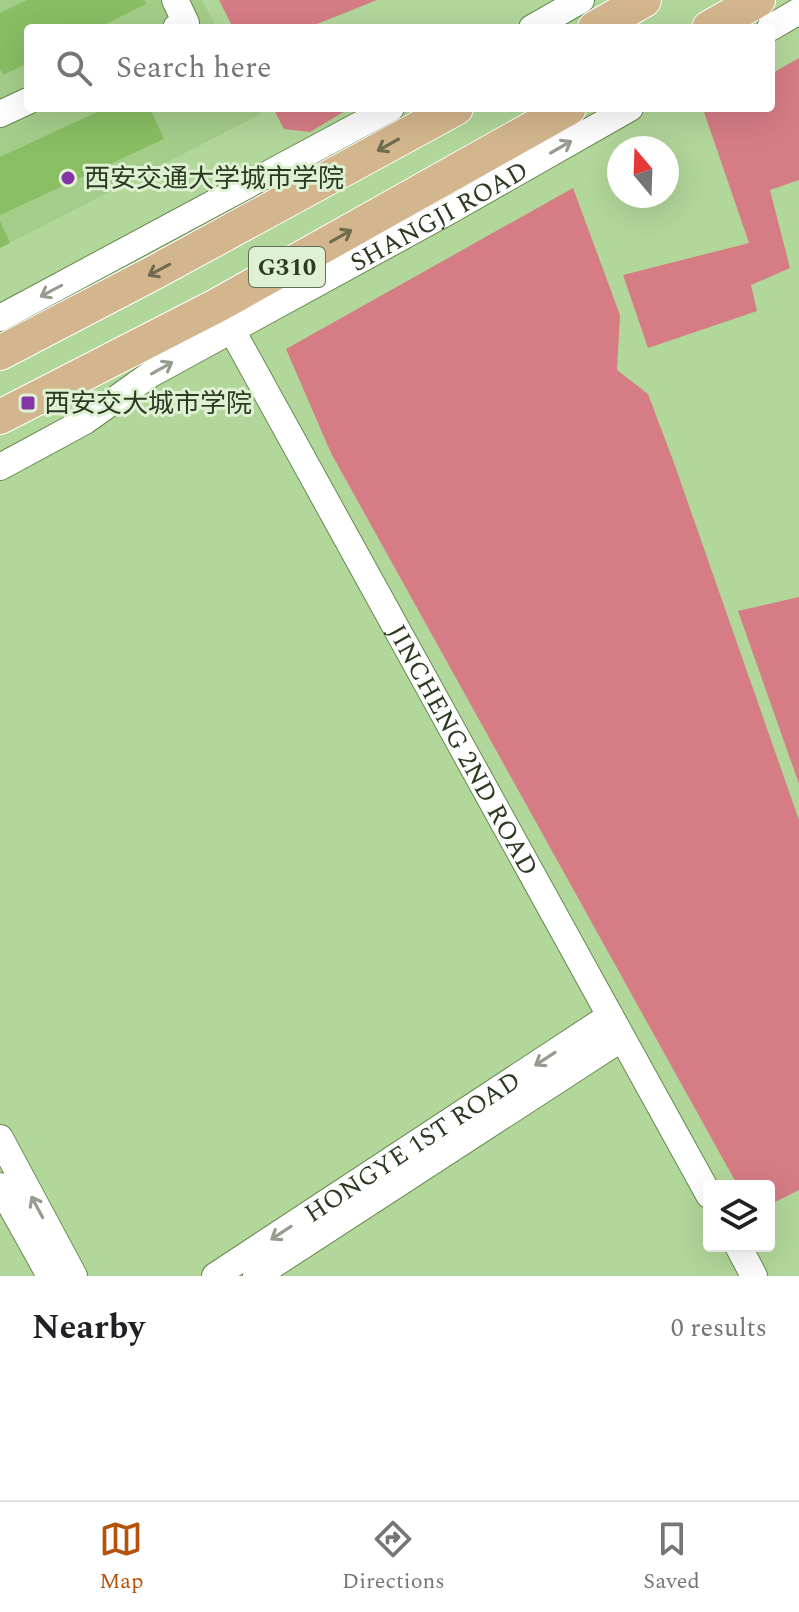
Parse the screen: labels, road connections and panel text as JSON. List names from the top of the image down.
{
  "streets": {
    "main road": ["SHANGJI ROAD", "G310"],
    "street": ["JINCHENG 2ND ROAD", "HONGYE 1ST ROAD"]
  },
  "crossings": [
    ["SHANGJI ROAD", "JINCHENG 2ND ROAD"],
    ["JINCHENG 2ND ROAD", "HONGYE 1ST ROAD"]
  ],
  "places": {
    "other": ["西安交通大学城市学院"],
    "transit": ["西安交大城市学院"]
  },
  "north": "top",
  "page": {
    "search": "Search here",
    "heading": ["Nearby", "0 results"],
    "nav": ["Map", "Directions", "Saved"]
  }
}
